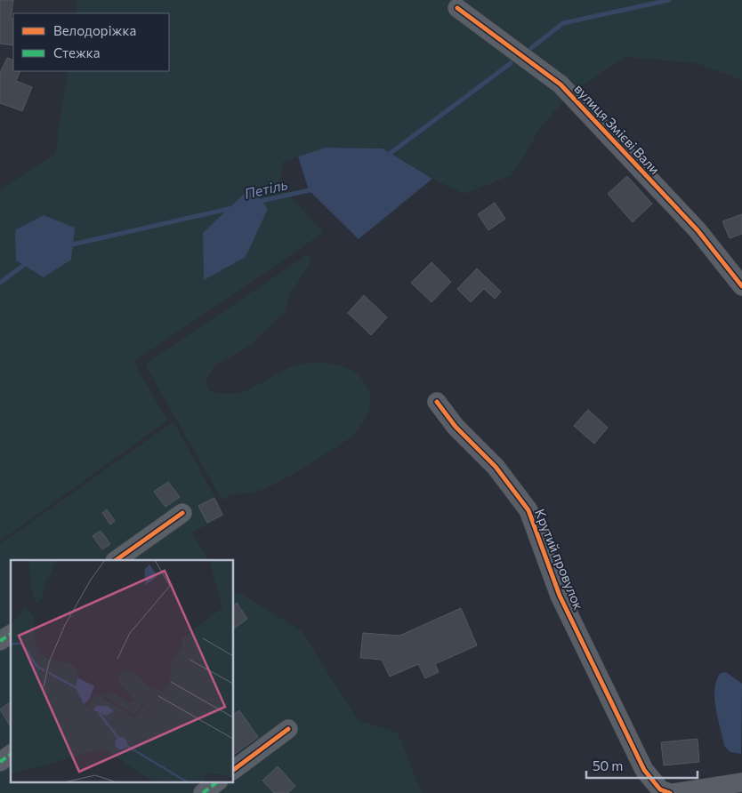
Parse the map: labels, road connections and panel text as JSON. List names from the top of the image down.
{
  "streets": {
    "street": ["вулиця Змієві Вали", "Крутий провулок"]
  },
  "water": ["Петіль"],
  "legend": ["Велодоріжка", "Стежка"],
  "scale_bar": "50 m"
}
